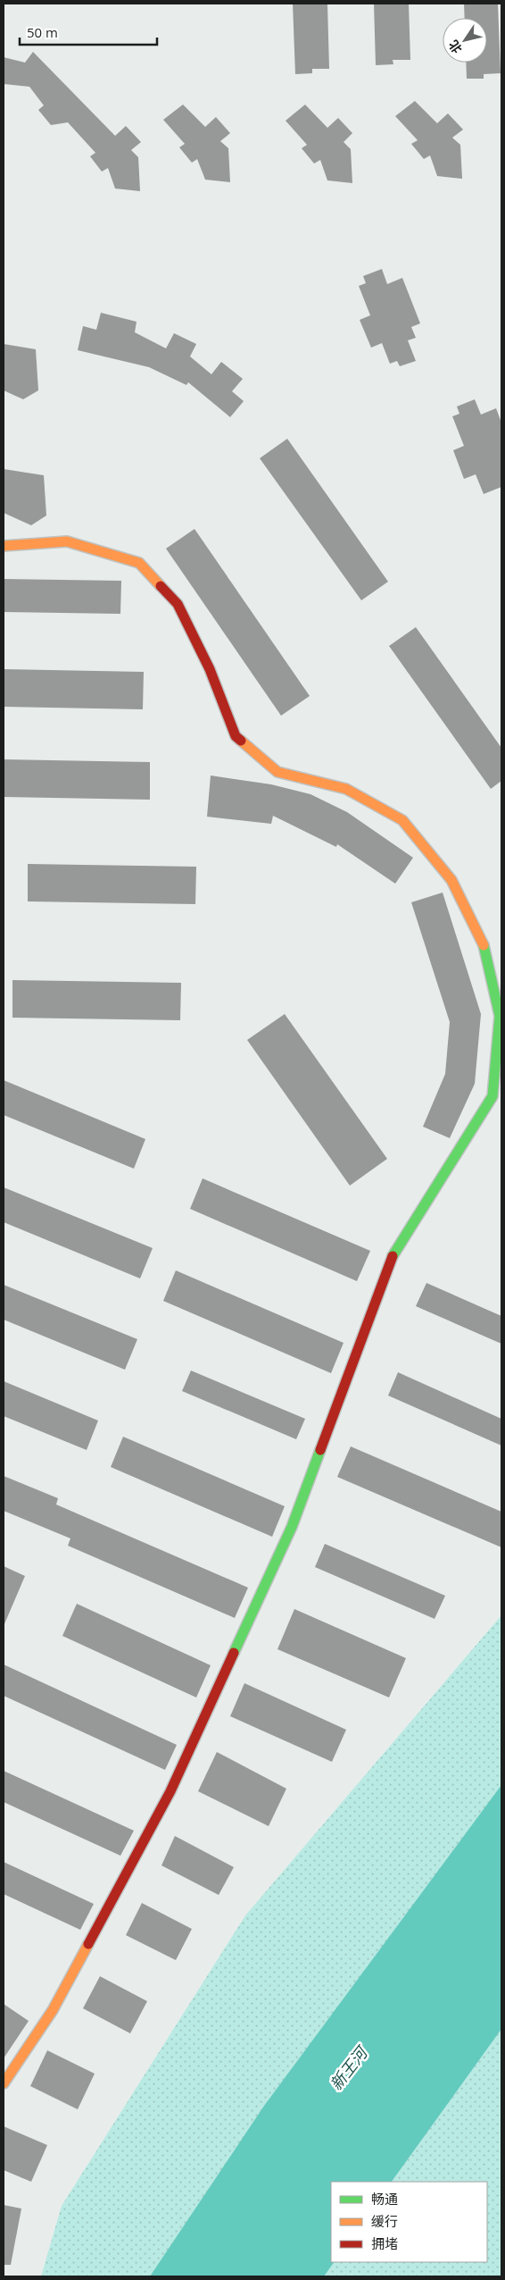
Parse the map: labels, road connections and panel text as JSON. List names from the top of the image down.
{
  "water": ["新王河"],
  "legend": ["畅通", "缓行", "拥堵"],
  "scale_bar": "50 m",
  "north": "bottom left"
}
